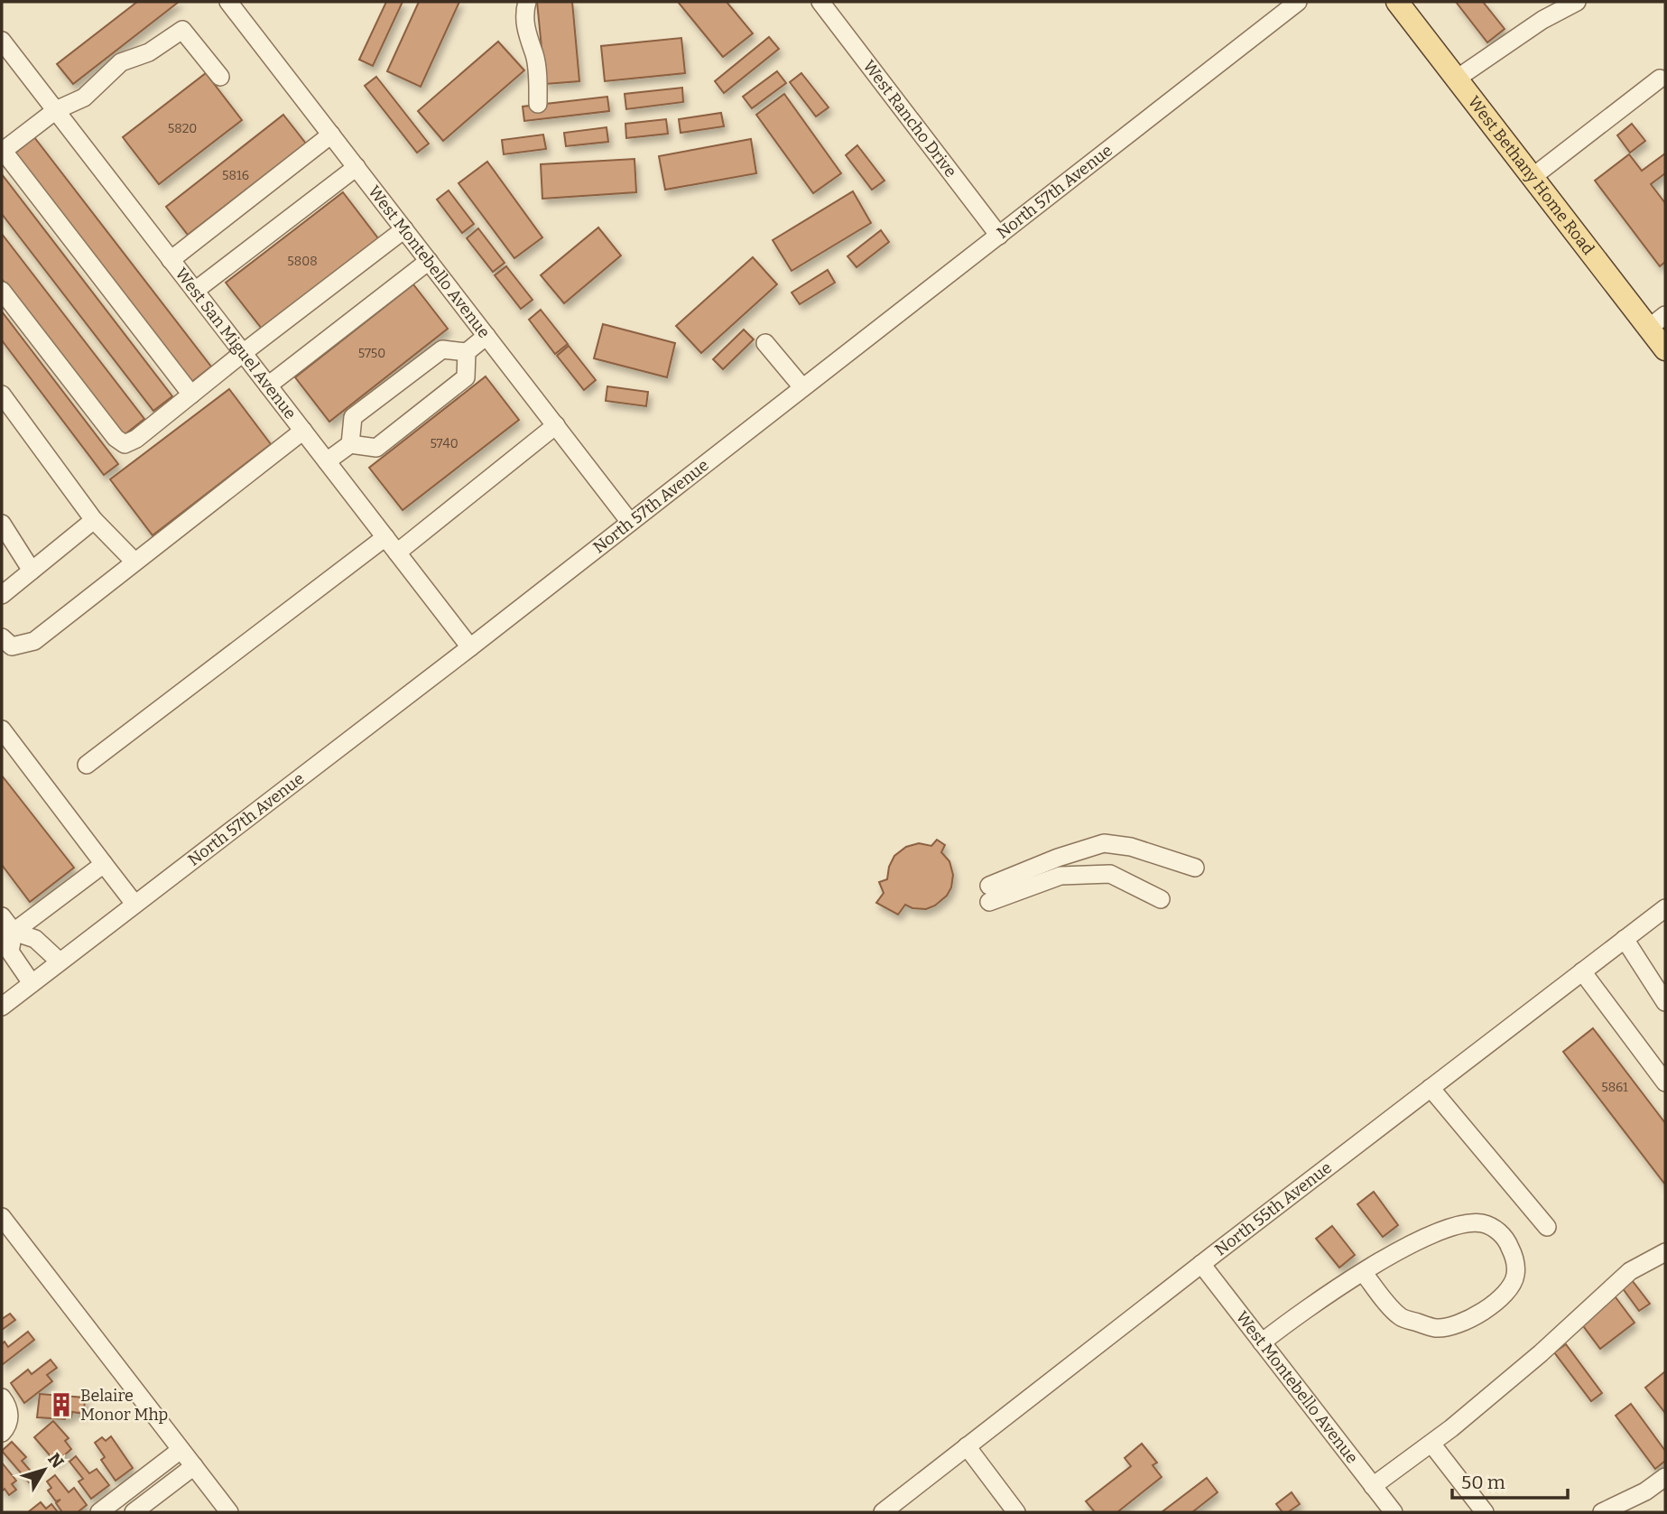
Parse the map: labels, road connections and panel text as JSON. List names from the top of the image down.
{
  "streets": {
    "main road": ["West Bethany Home Road"],
    "street": [
      "West Rancho Drive",
      "North 57th Avenue",
      "West Montebello Avenue",
      "West San Miguel Avenue",
      "North 55th Avenue"
    ]
  },
  "crossings": [
    ["West Rancho Drive", "North 57th Avenue"],
    ["North 57th Avenue", "West Montebello Avenue"],
    ["North 57th Avenue", "West San Miguel Avenue"],
    ["West Montebello Avenue", "North 55th Avenue"]
  ],
  "places": {
    "building": ["Belaire Monor Mhp"]
  },
  "house_numbers": [
    "5820",
    "5816",
    "5808",
    "5750",
    "5740",
    "5861"
  ],
  "scale_bar": "50 m",
  "north": "top right"
}
